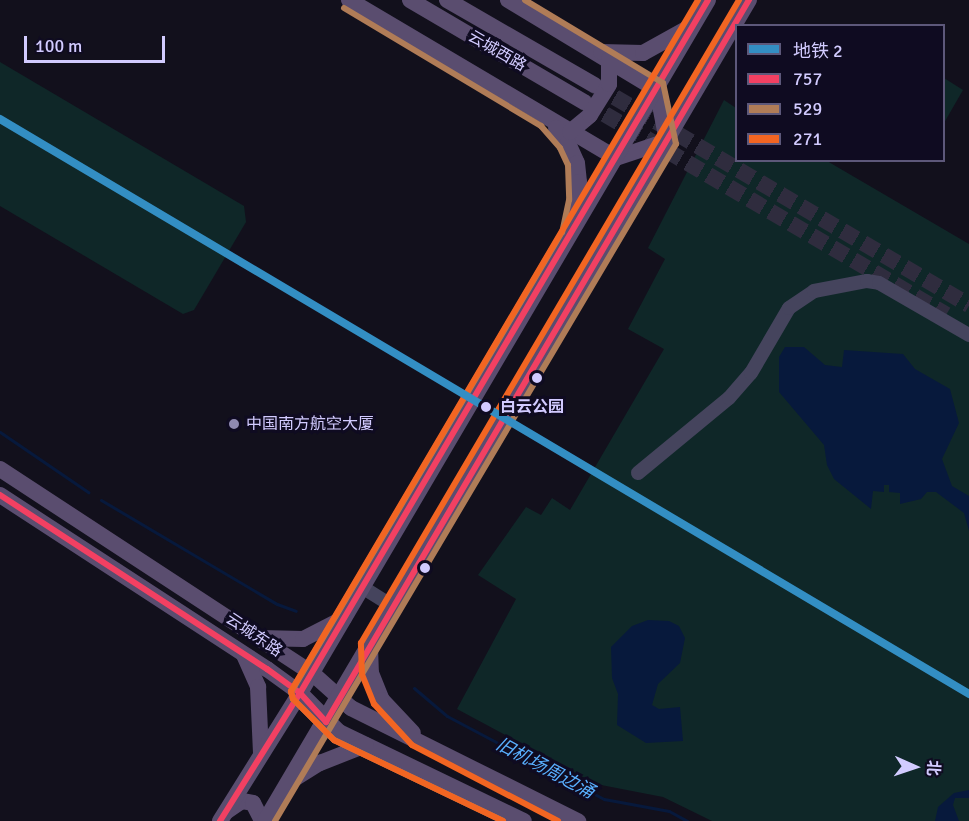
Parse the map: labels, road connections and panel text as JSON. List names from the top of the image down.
{
  "streets": {
    "main road": ["云城西路", "云城东路"]
  },
  "water": ["旧机场周边涌"],
  "places": ["白云公园", "中国南方航空大厦"],
  "lines": [
    "transit line 757",
    "transit line 529",
    "transit line 271",
    "metro line 2"
  ],
  "legend": [
    "地铁 2",
    "757",
    "529",
    "271"
  ],
  "scale_bar": "100 m",
  "north": "right"
}
